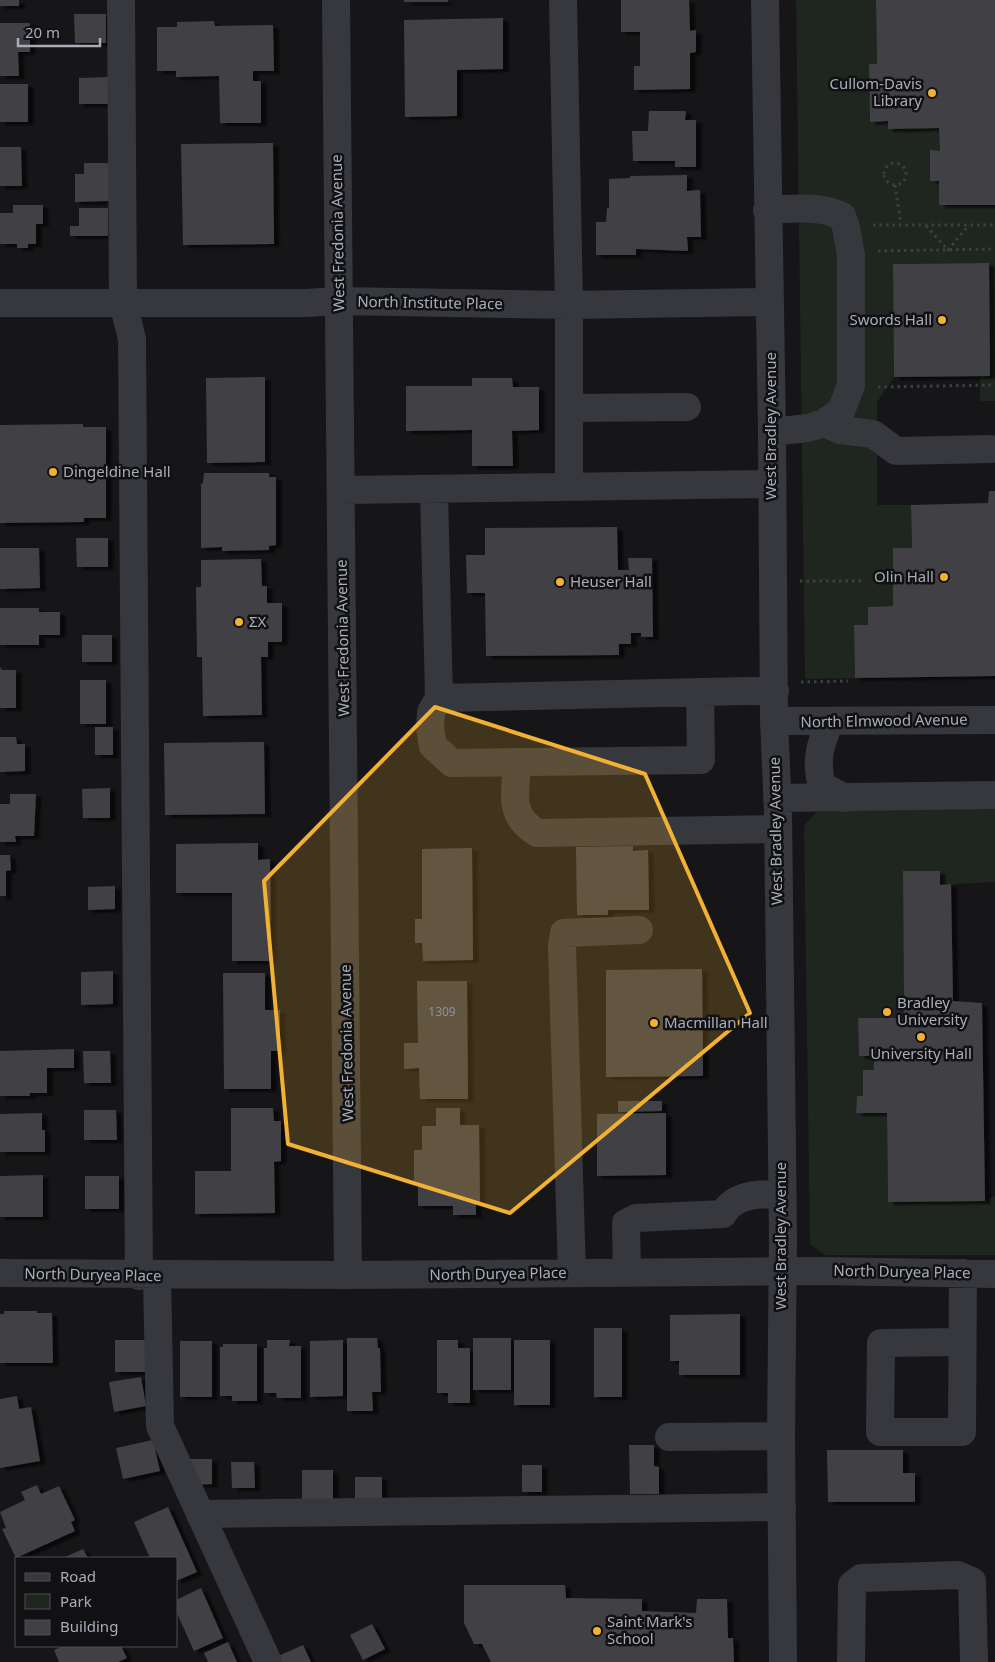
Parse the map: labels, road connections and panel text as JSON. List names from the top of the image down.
{
  "streets": {
    "street": [
      "West Fredonia Avenue",
      "North Institute Place",
      "West Bradley Avenue",
      "North Elmwood Avenue",
      "North Duryea Place"
    ]
  },
  "crossings": [
    ["West Fredonia Avenue", "North Institute Place"],
    ["West Fredonia Avenue", "North Duryea Place"],
    ["North Institute Place", "West Bradley Avenue"],
    ["West Bradley Avenue", "North Elmwood Avenue"],
    ["West Bradley Avenue", "North Duryea Place"]
  ],
  "places": [
    "Cullom-Davis Library",
    "Swords Hall",
    "Dingeldine Hall",
    "Olin Hall",
    "Heuser Hall",
    "ΣΧ",
    "Bradley University",
    "Macmillan Hall",
    "University Hall",
    "Saint Mark's School"
  ],
  "house_numbers": ["1309"],
  "legend": ["Road", "Park", "Building"],
  "scale_bar": "20 m"
}
